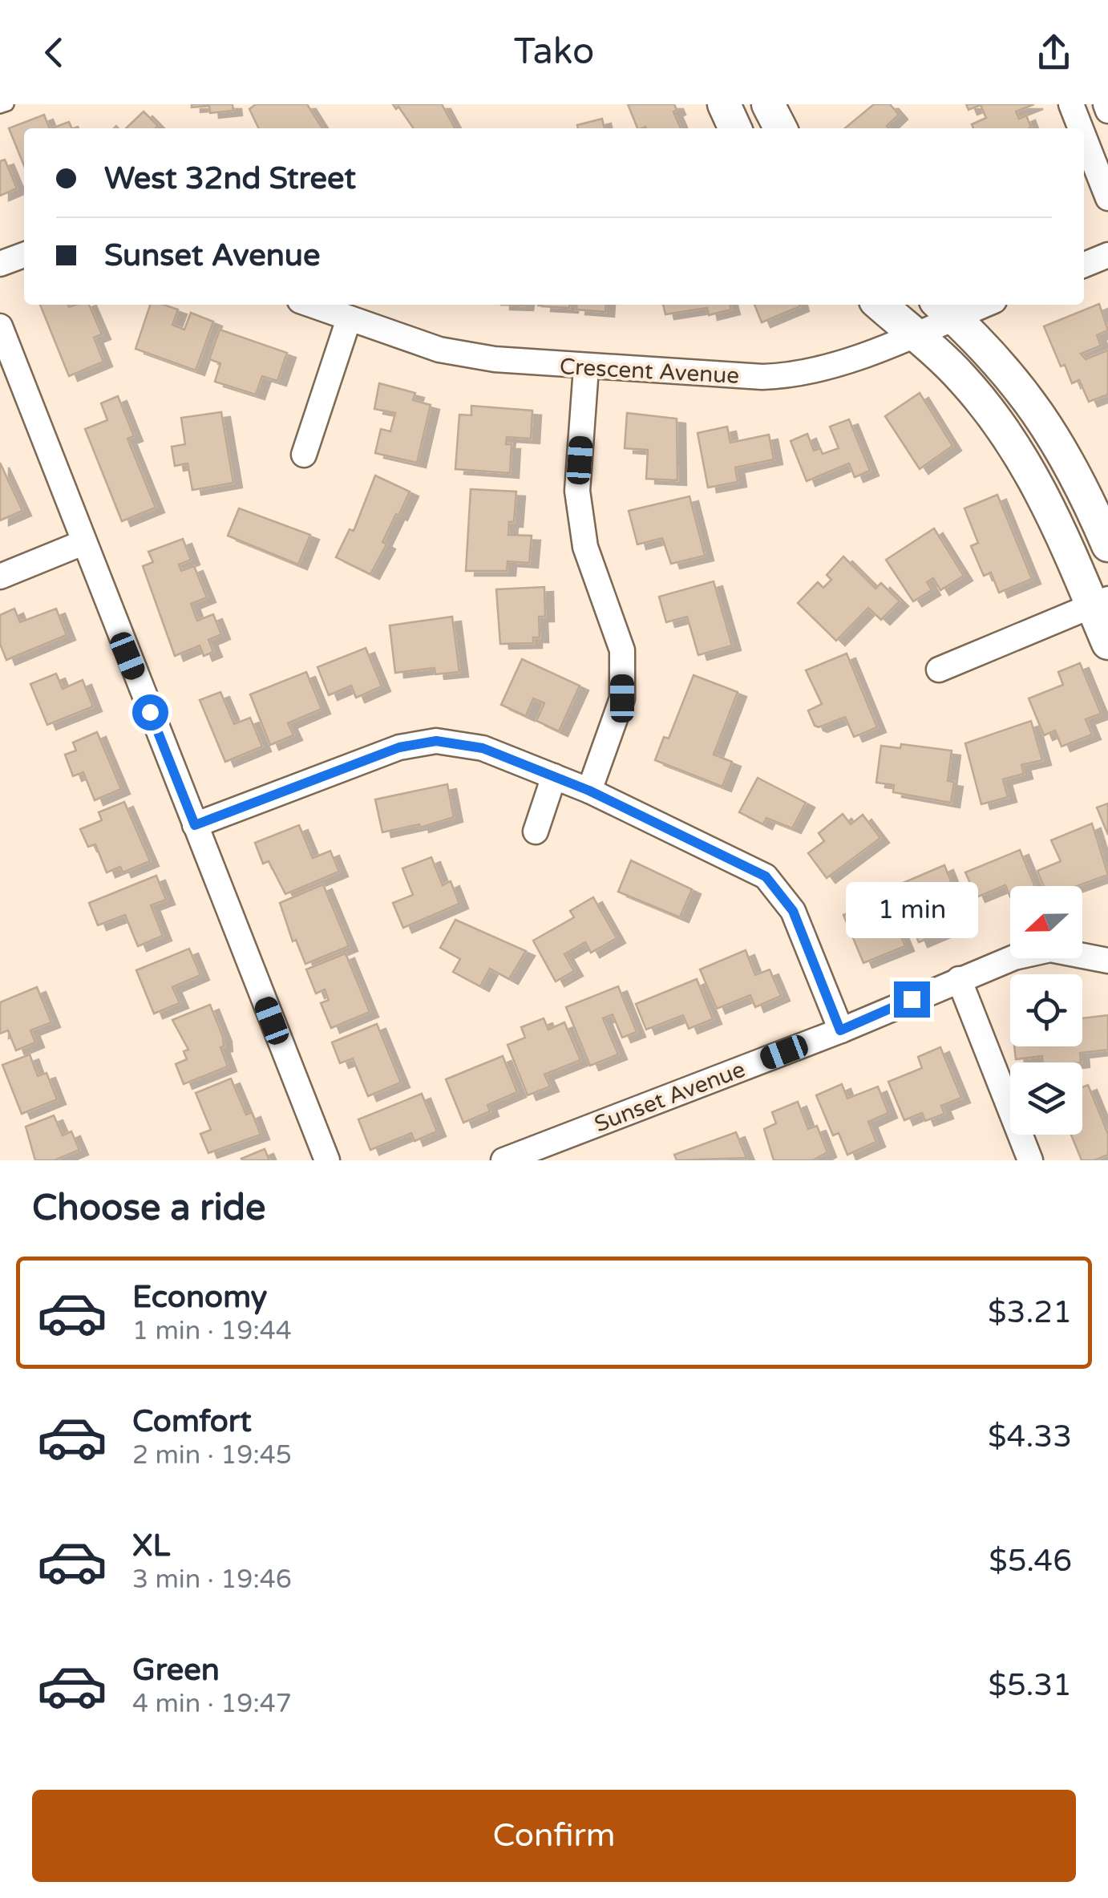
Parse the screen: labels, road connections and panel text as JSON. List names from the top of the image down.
{
  "streets": {
    "street": ["Crescent Avenue", "Sunset Avenue"]
  },
  "north": "left",
  "page": {
    "header": "Tako",
    "banner": ["West 32nd Street", "Sunset Avenue"],
    "bubble": "1 min",
    "heading": "Choose a ride",
    "list": [
      {
        "name": "Economy",
        "note": "1 min · 19:44",
        "value": "$3.21"
      },
      {
        "name": "Comfort",
        "note": "2 min · 19:45",
        "value": "$4.33"
      },
      {
        "name": "XL",
        "note": "3 min · 19:46",
        "value": "$5.46"
      },
      {
        "name": "Green",
        "note": "4 min · 19:47",
        "value": "$5.31"
      }
    ],
    "buttons": "Confirm"
  }
}
